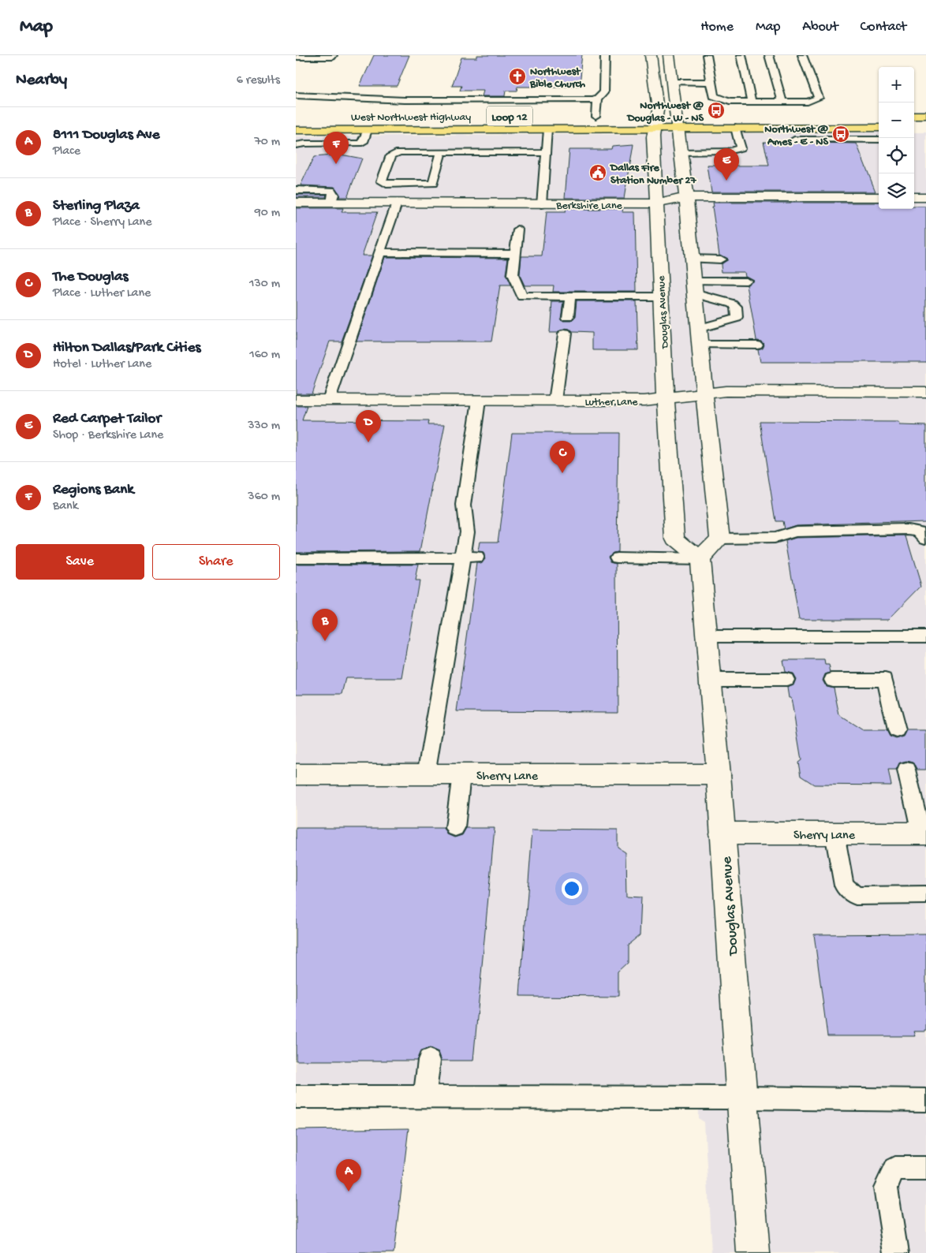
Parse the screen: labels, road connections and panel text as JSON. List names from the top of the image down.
{
  "streets": {
    "main road": ["West Northwest Highway", "Loop 12"],
    "street": [
      "Berkshire Lane",
      "Douglas Avenue",
      "Luther Lane",
      "Sherry Lane"
    ]
  },
  "crossings": [
    ["West Northwest Highway", "Douglas Avenue"],
    ["Berkshire Lane", "Douglas Avenue"],
    ["Douglas Avenue", "Luther Lane"],
    ["Douglas Avenue", "Sherry Lane"]
  ],
  "places": {
    "church": ["Northwest Bible Church"],
    "bus stop": ["Northwest @ Douglas - W - NS", "Northwest @ Ames - E - NS"],
    "public building": ["Dallas Fire Station Number 27"]
  },
  "page": {
    "header": "Map",
    "nav": [
      "Home",
      "Map",
      "About",
      "Contact"
    ],
    "heading": ["Nearby", "6 results"],
    "map_buttons": ["+", "−"],
    "list": [
      {
        "mark": "A",
        "name": "8111 Douglas Ave",
        "note": "Place",
        "value": "70 m"
      },
      {
        "mark": "B",
        "name": "Sterling Plaza",
        "note": "Place · Sherry Lane",
        "value": "90 m"
      },
      {
        "mark": "C",
        "name": "The Douglas",
        "note": "Place · Luther Lane",
        "value": "130 m"
      },
      {
        "mark": "D",
        "name": "Hilton Dallas/Park Cities",
        "note": "Hotel · Luther Lane",
        "value": "160 m"
      },
      {
        "mark": "E",
        "name": "Red Carpet Tailor",
        "note": "Shop · Berkshire Lane",
        "value": "330 m"
      },
      {
        "mark": "F",
        "name": "Regions Bank",
        "note": "Bank",
        "value": "360 m"
      }
    ],
    "pins": [
      "F",
      "E",
      "D",
      "C",
      "B",
      "A"
    ],
    "buttons": ["Save", "Share"]
  }
}
